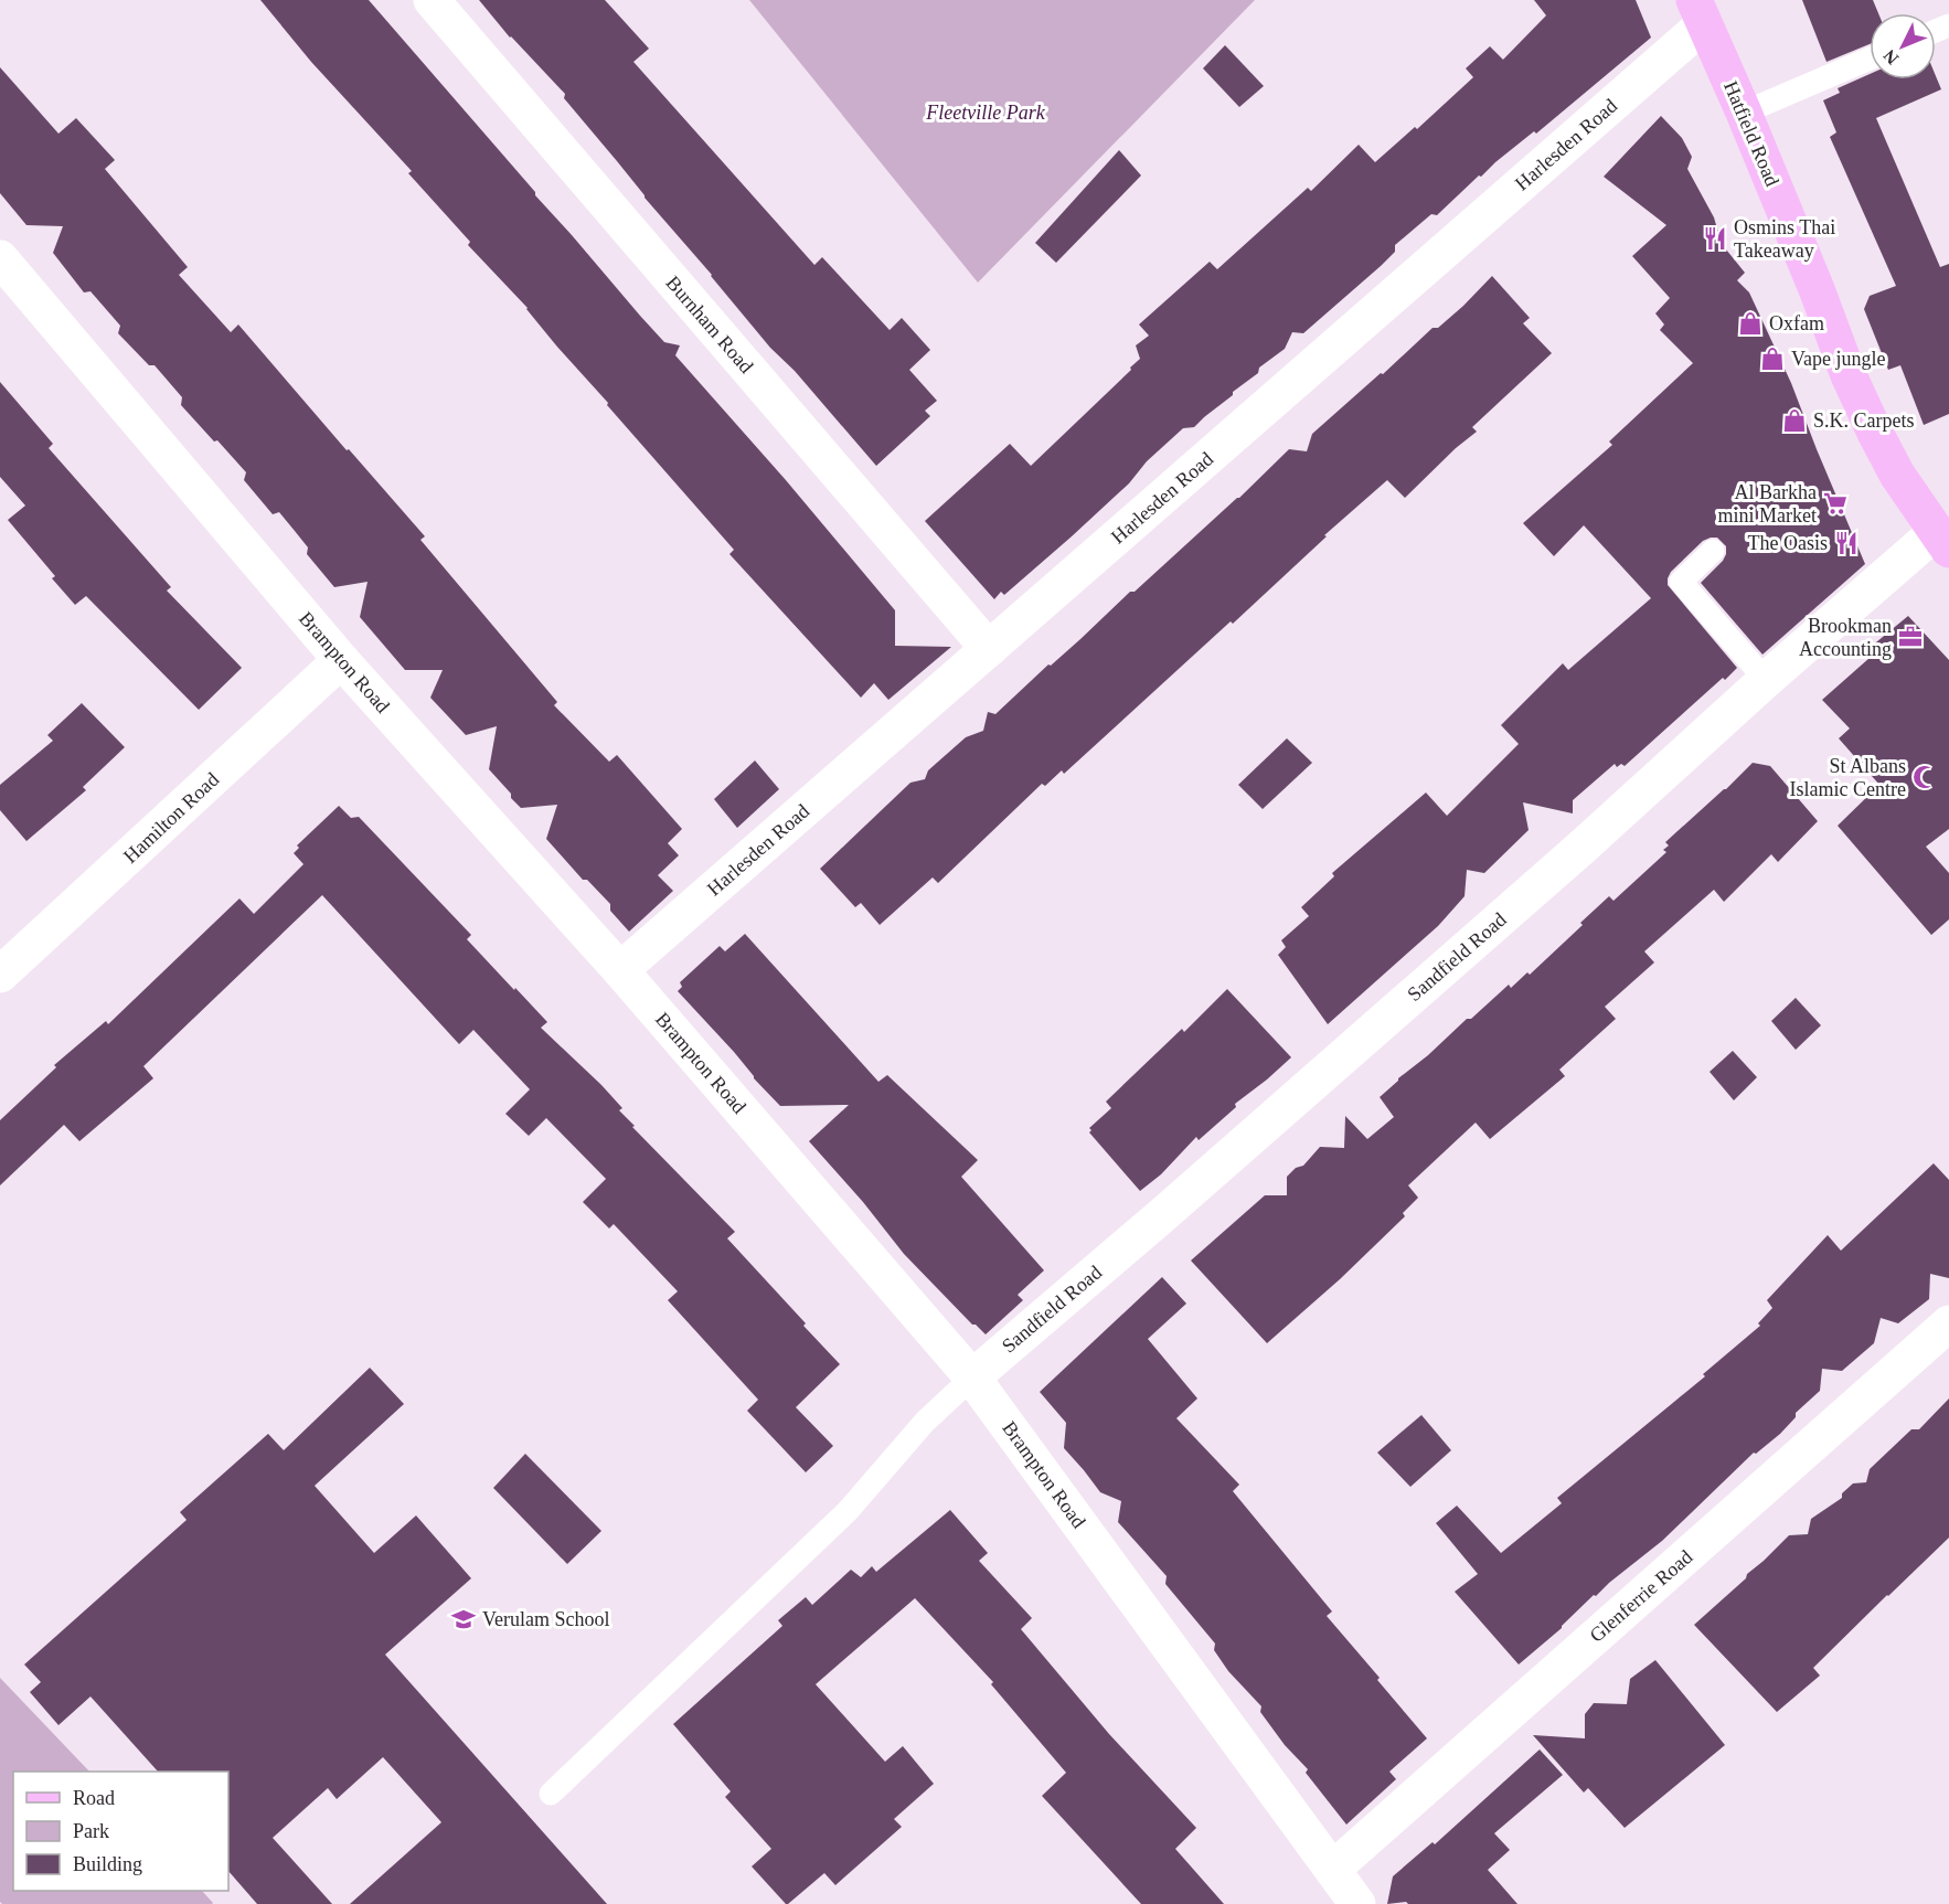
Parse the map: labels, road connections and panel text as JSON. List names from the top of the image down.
{
  "streets": {
    "main road": ["Hatfield Road"],
    "street": [
      "Harlesden Road",
      "Burnham Road",
      "Brampton Road",
      "Hamilton Road",
      "Sandfield Road",
      "Glenferrie Road"
    ]
  },
  "crossings": [
    ["Hatfield Road", "Harlesden Road"],
    ["Hatfield Road", "Sandfield Road"],
    ["Harlesden Road", "Burnham Road"],
    ["Harlesden Road", "Brampton Road"],
    ["Brampton Road", "Hamilton Road"],
    ["Brampton Road", "Sandfield Road"],
    ["Brampton Road", "Glenferrie Road"]
  ],
  "parks": ["Fleetville Park"],
  "places": {
    "restaurant": ["Osmins Thai Takeaway", "The Oasis"],
    "shop": ["Oxfam", "Vape jungle", "S.K. Carpets"],
    "supermarket": ["Al Barkha mini Market"],
    "office": ["Brookman Accounting"],
    "mosque": ["St Albans Islamic Centre"],
    "school or university": ["Verulam School"]
  },
  "legend": ["Road", "Park", "Building"],
  "north": "bottom left"
}
